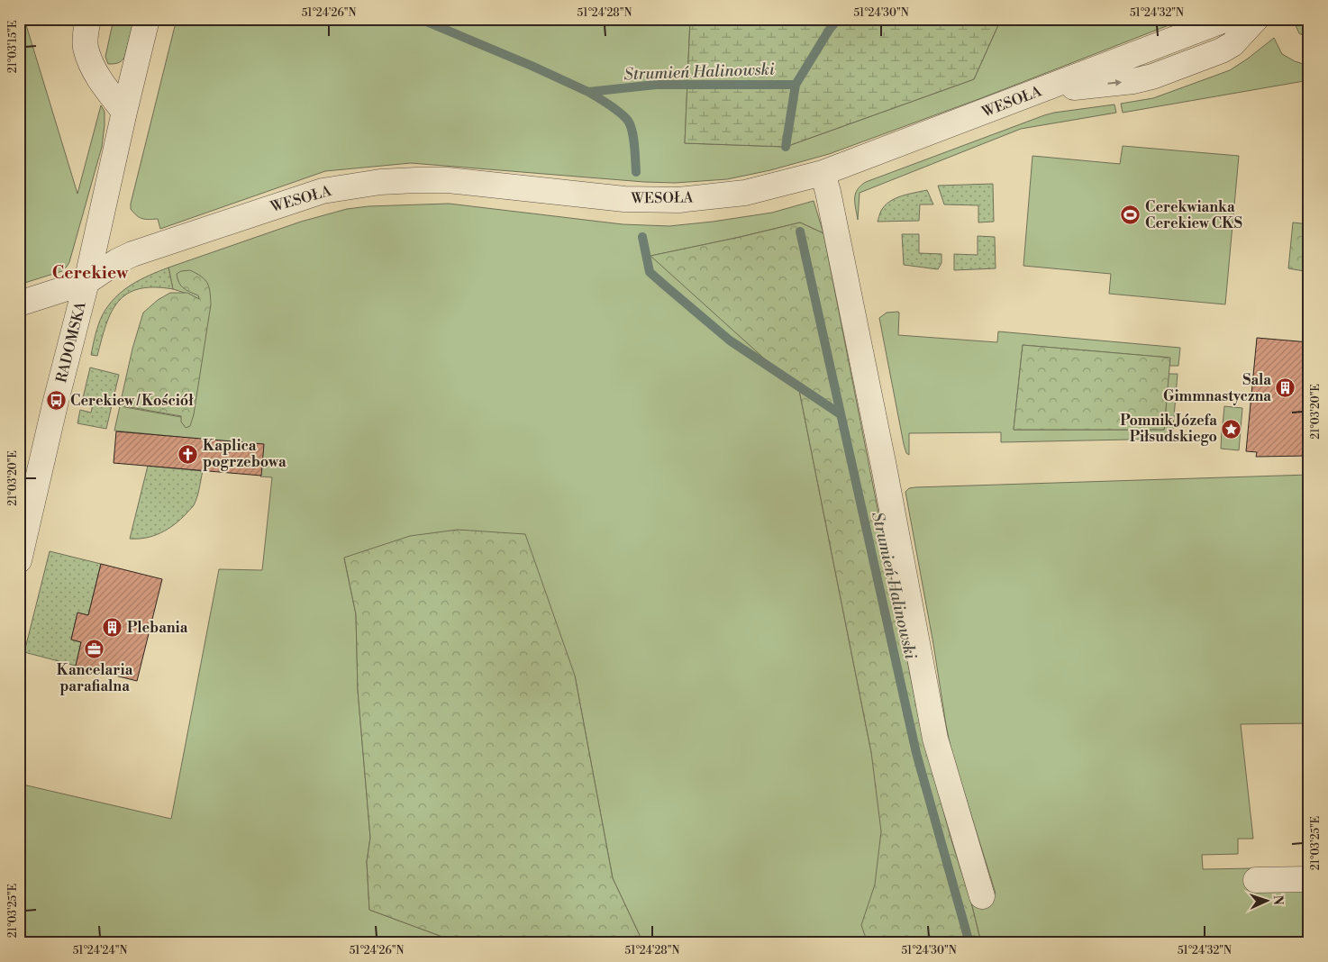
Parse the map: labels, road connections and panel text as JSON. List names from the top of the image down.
{
  "streets": {
    "street": ["WESOŁA", "RADOMSKA"]
  },
  "crossings": [
    ["WESOŁA", "RADOMSKA"]
  ],
  "districts": ["Cerekiew"],
  "water": ["Strumień Halinowski"],
  "places": {
    "sports": ["Cerekwianka Cerekiew CKS"],
    "building": ["Sala Gimmnastyczna", "Plebania"],
    "bus stop": ["Cerekiew / Kościół"],
    "place": ["Pomnik Józefa Piłsudskiego"],
    "church": ["Kaplica pogrzebowa"],
    "office": ["Kancelaria parafialna"]
  },
  "north": "right",
  "coordinates": [
    "51°24'26\"N",
    "51°24'28\"N",
    "51°24'30\"N",
    "51°24'32\"N",
    "21°03'15\"E",
    "21°03'20\"E",
    "21°03'25\"E",
    "51°24'24\"N"
  ]
}
